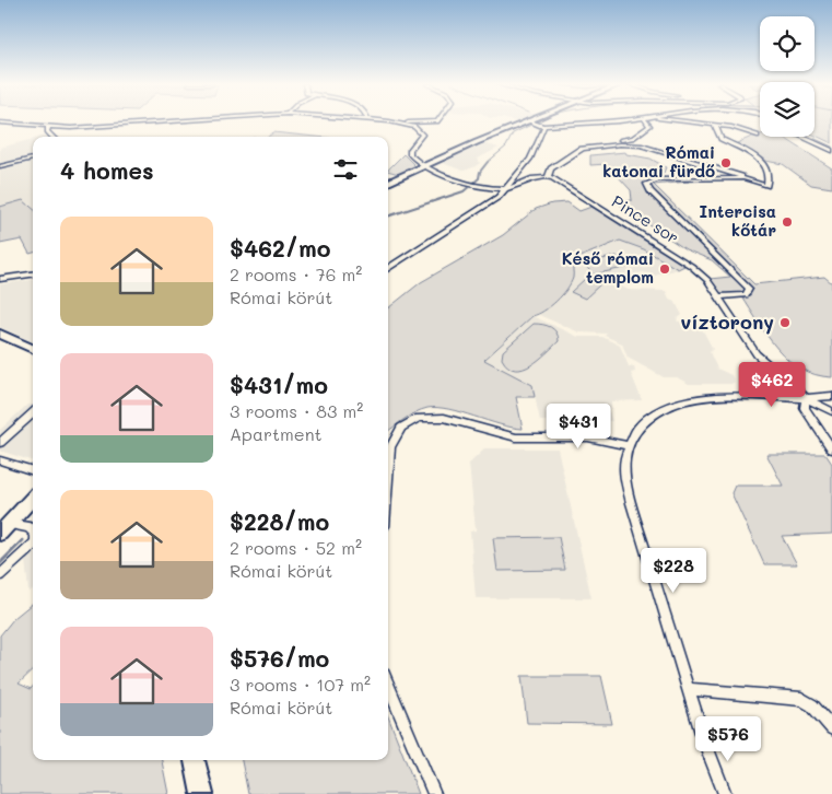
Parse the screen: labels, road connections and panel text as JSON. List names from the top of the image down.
{
  "streets": {
    "street": ["Pince sor"]
  },
  "places": [
    "Római katonai fürdő",
    "Intercisa kőtár",
    "Késő római templom",
    "víztorony"
  ],
  "page": {
    "heading": "4 homes",
    "list": [
      {
        "name": "$462/mo",
        "note": "2 rooms · 76 m² · Római körút"
      },
      {
        "name": "$431/mo",
        "note": "3 rooms · 83 m² · Apartment"
      },
      {
        "name": "$228/mo",
        "note": "2 rooms · 52 m² · Római körút"
      },
      {
        "name": "$576/mo",
        "note": "3 rooms · 107 m² · Római körút"
      }
    ],
    "price": [
      "$462",
      "$431",
      "$228",
      "$576"
    ]
  }
}
